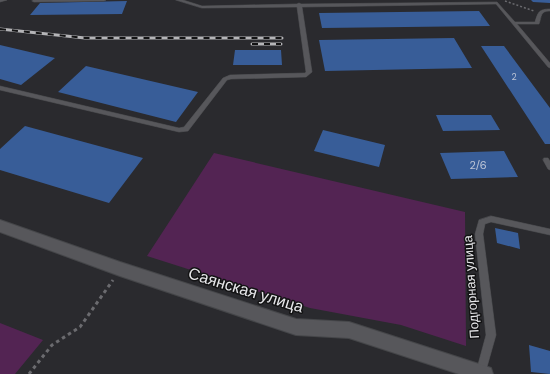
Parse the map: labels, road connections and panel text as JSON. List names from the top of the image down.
{
  "streets": {
    "street": ["Саянская улица"],
    "lane": ["Подгорная улица"]
  },
  "crossings": [
    ["Подгорная улица", "Саянская улица"]
  ],
  "house_numbers": ["2", "2/6"]
}
